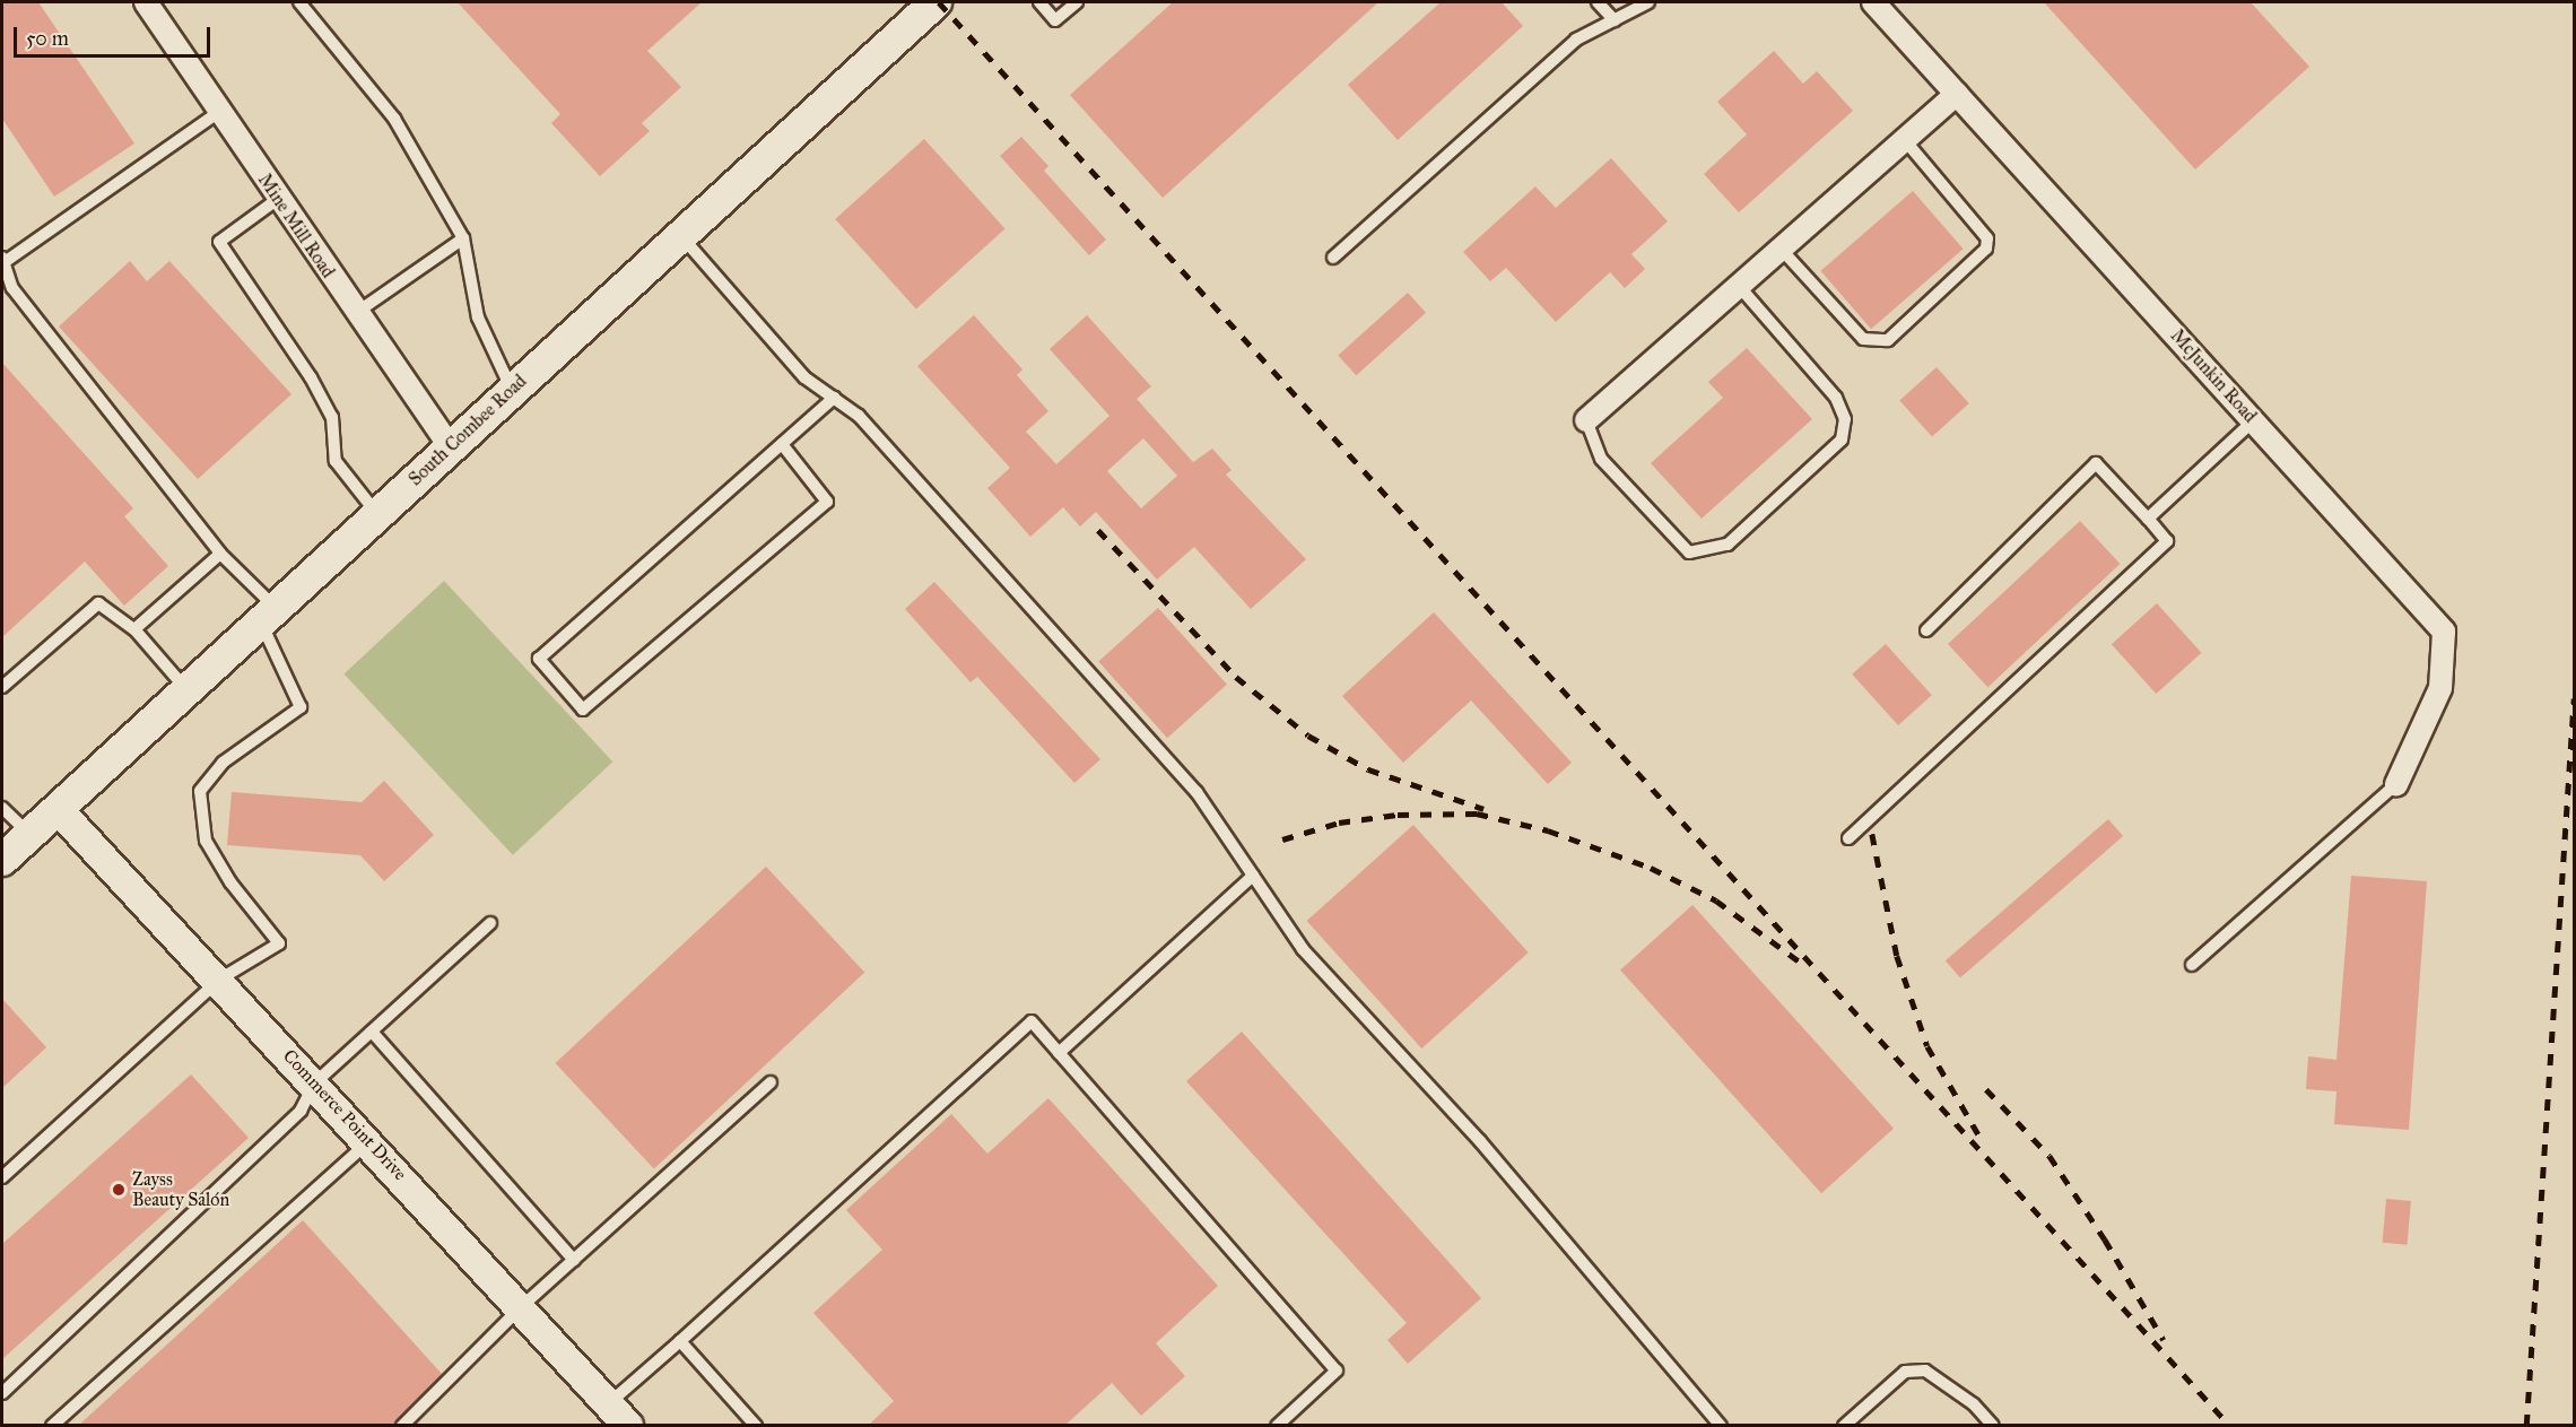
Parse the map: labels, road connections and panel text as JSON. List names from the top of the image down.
{
  "streets": {
    "main road": ["South Combee Road"],
    "street": ["Mine Mill Road", "McJunkin Road", "Commerce Point Drive"]
  },
  "crossings": [
    ["Mine Mill Road", "South Combee Road"],
    ["South Combee Road", "Commerce Point Drive"]
  ],
  "places": ["Zayss Beauty Salón"],
  "scale_bar": "50 m"
}
